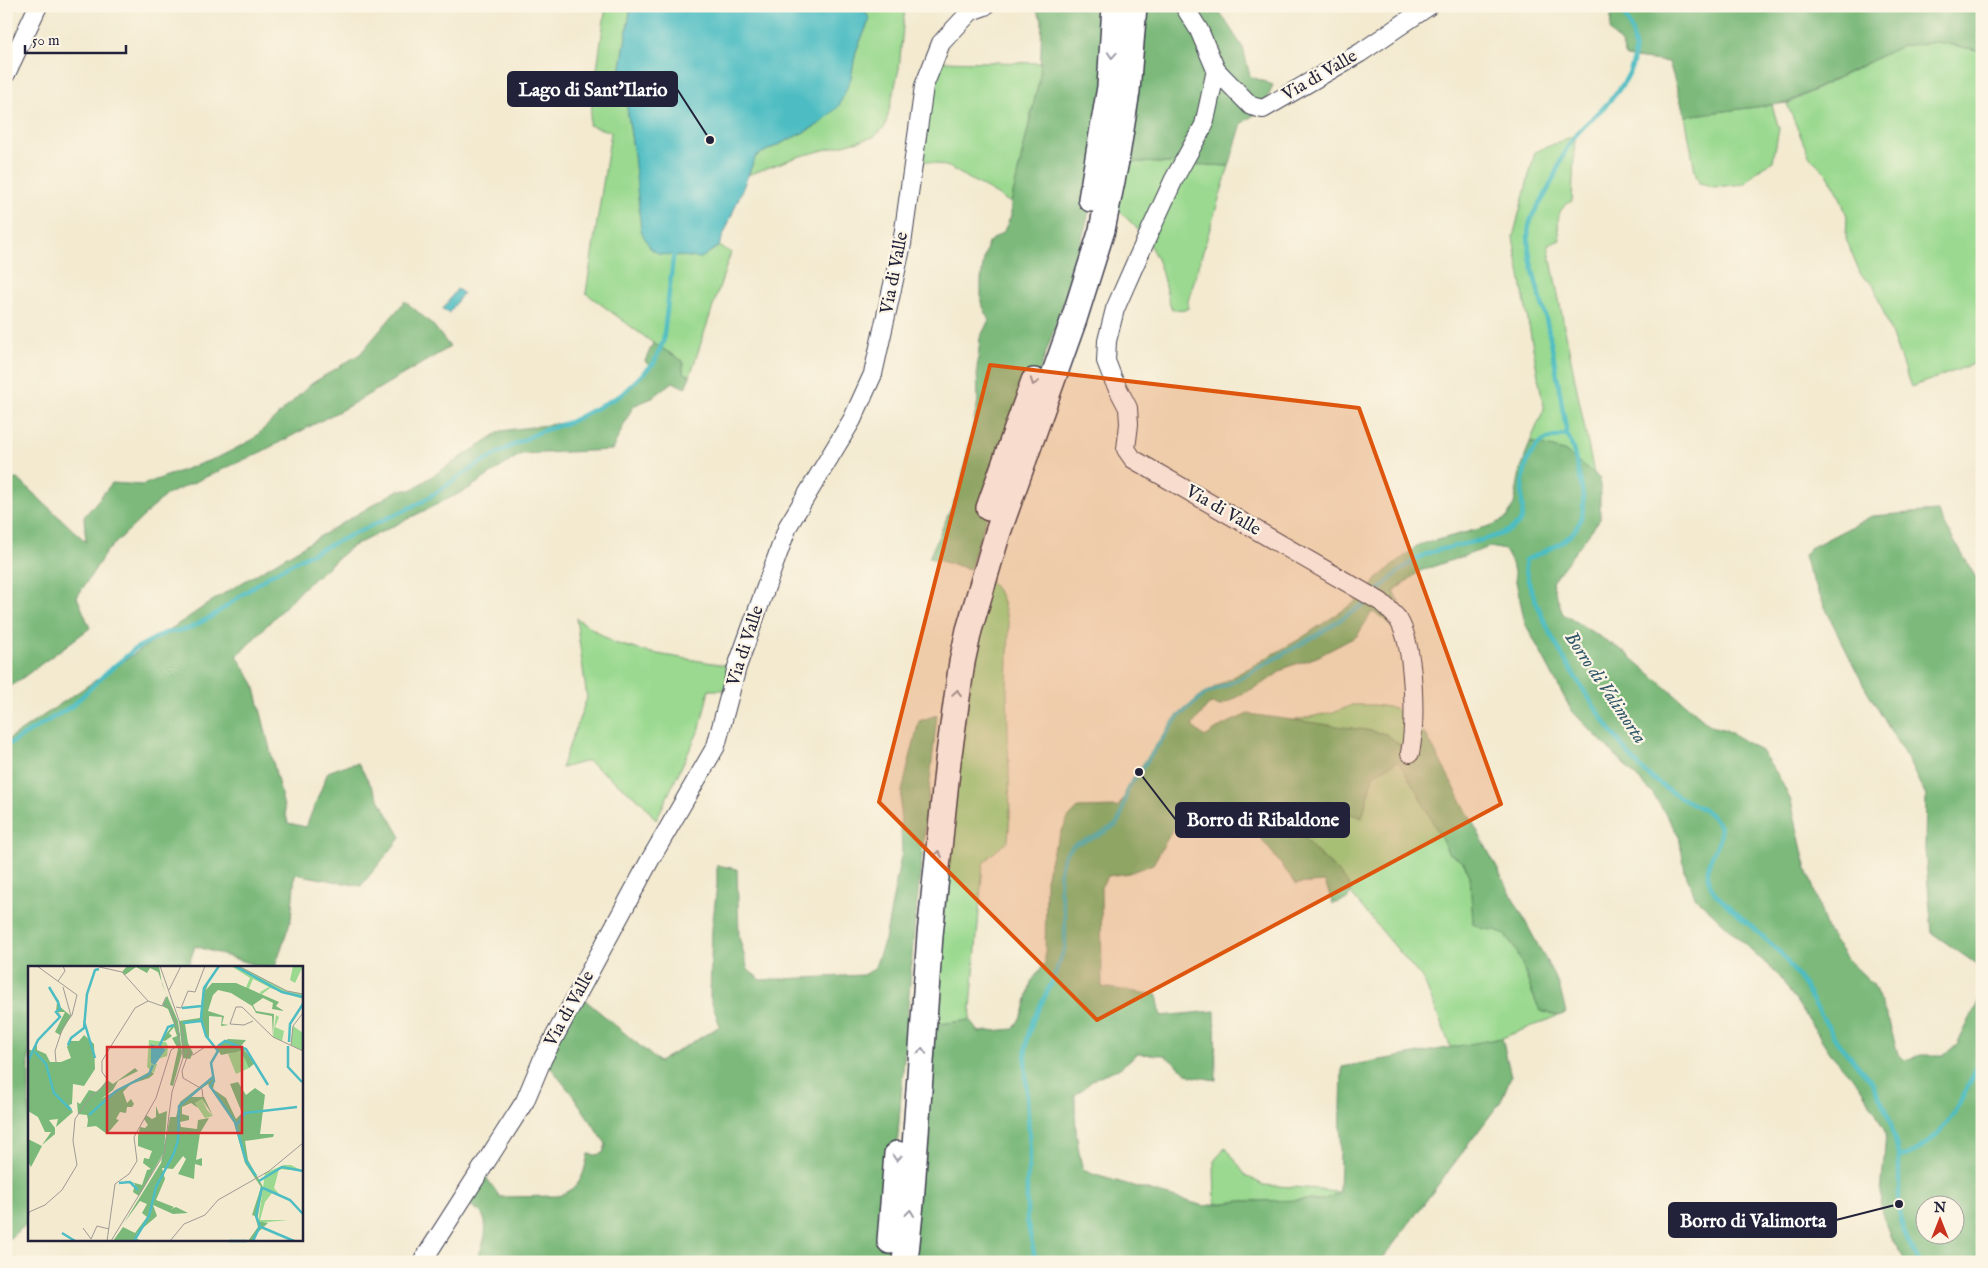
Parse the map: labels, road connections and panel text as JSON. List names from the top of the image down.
{
  "streets": {
    "street": ["Via di Valle"]
  },
  "water": ["Borro di Valimorta"],
  "places": ["Lago di Sant'Ilario", "Borro di Ribaldone", "Borro di Valimorta"],
  "scale_bar": "50 m",
  "north": "top"
}
